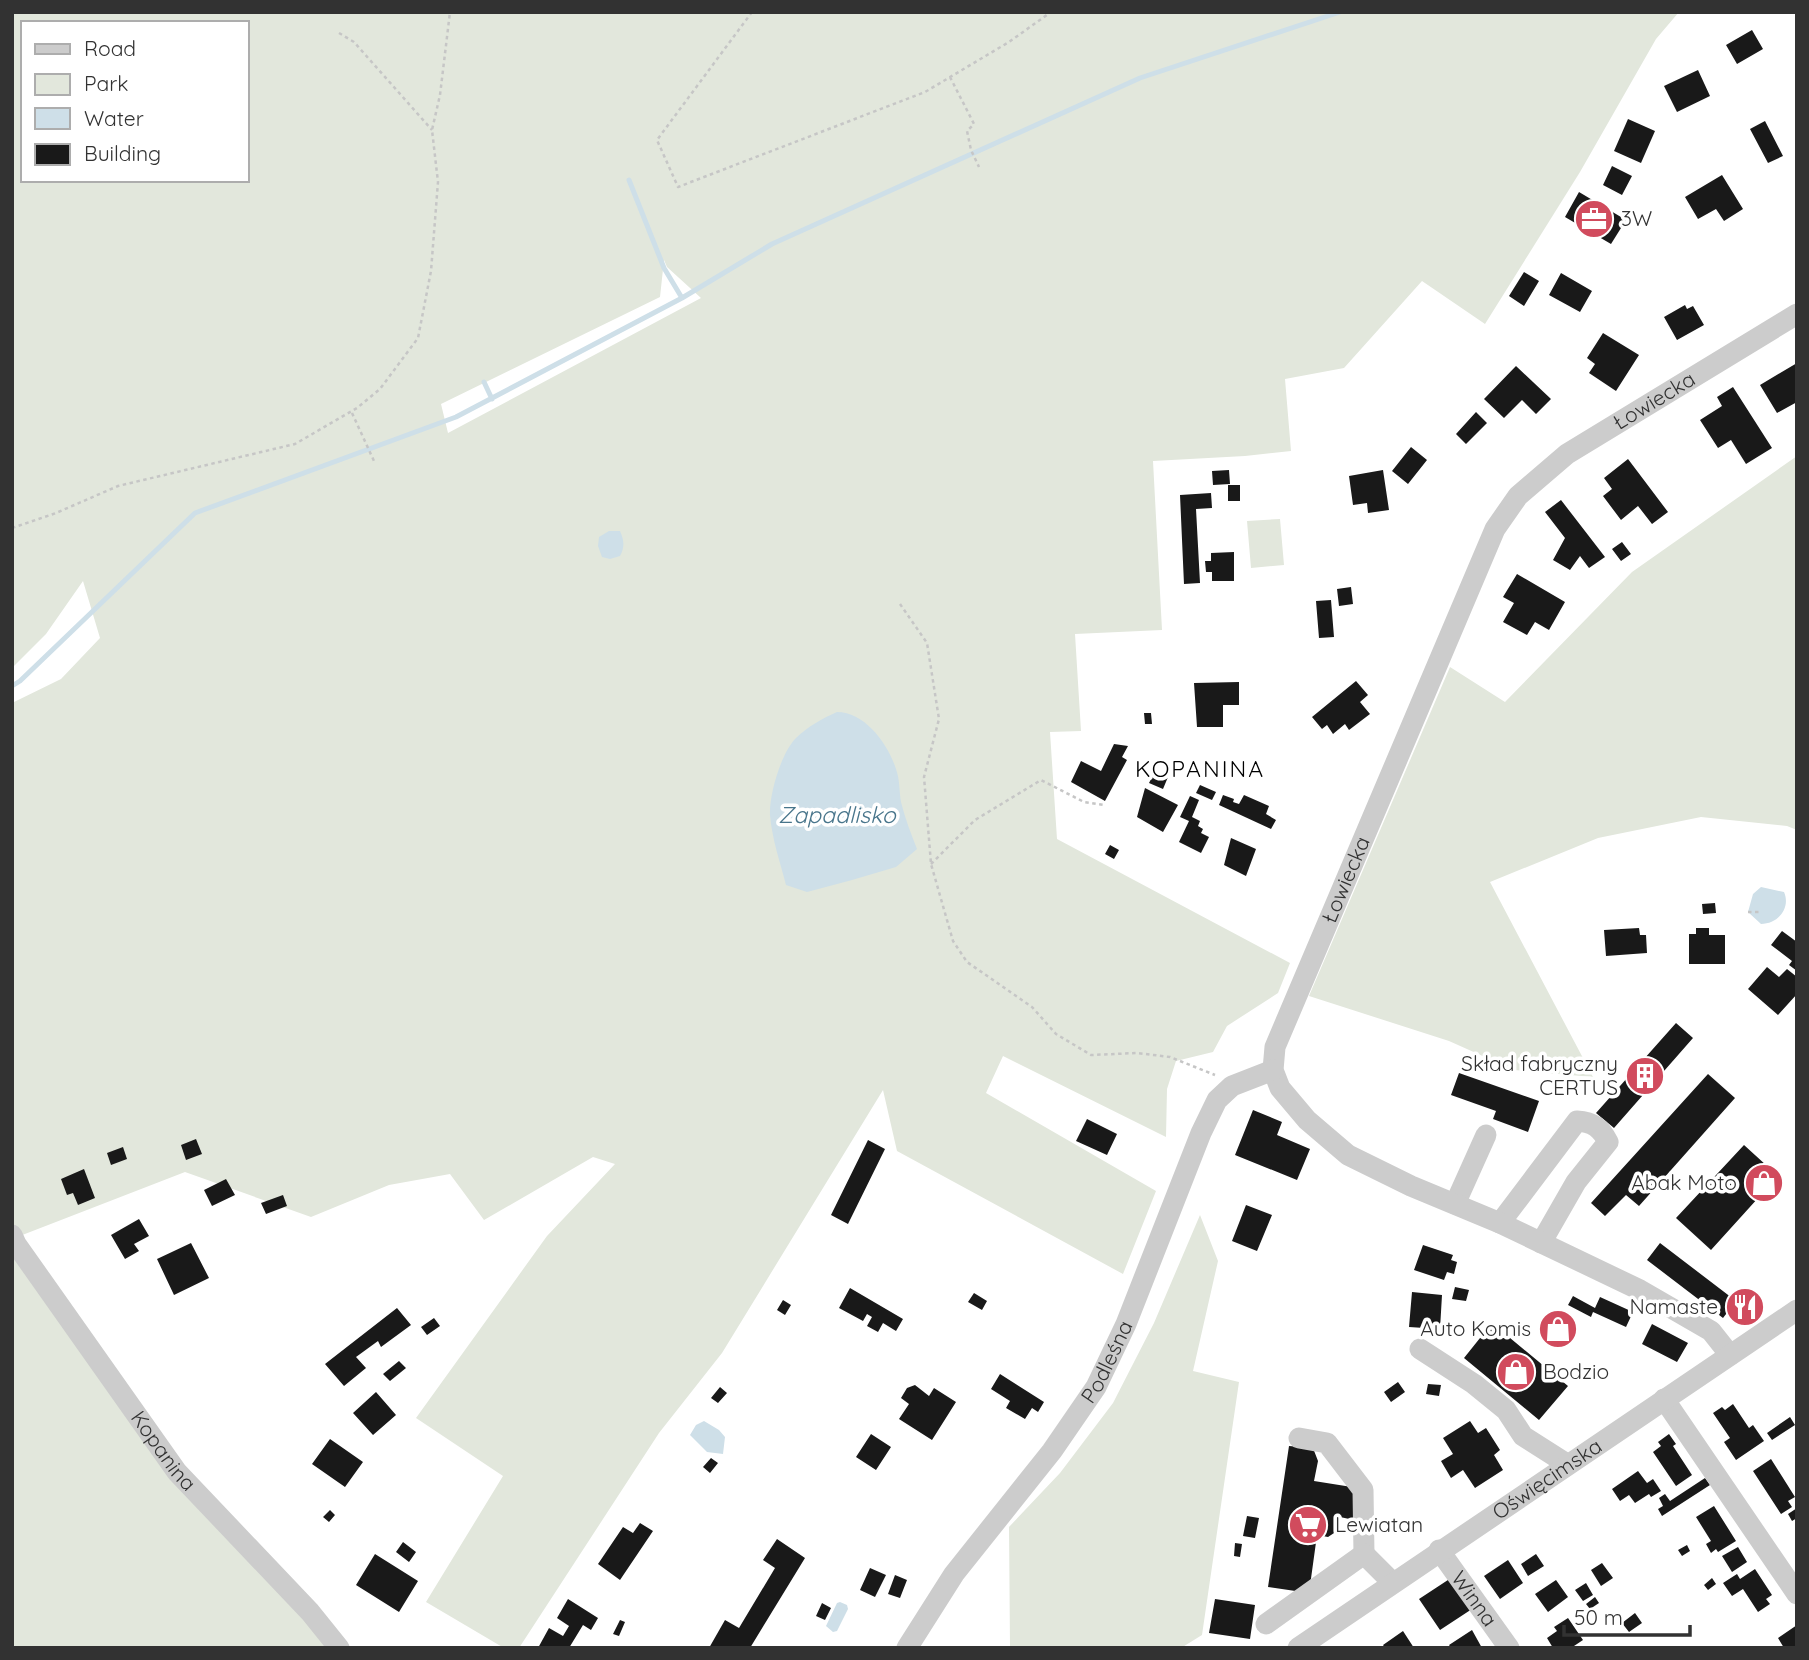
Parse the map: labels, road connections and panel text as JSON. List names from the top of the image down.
{
  "streets": {
    "street": [
      "Łowiecka",
      "Podleśna",
      "Kopanina",
      "Oświęcimska",
      "Winna"
    ]
  },
  "crossings": [
    ["Oświęcimska", "Winna"]
  ],
  "districts": ["KOPANINA"],
  "water": ["Zapadlisko"],
  "places": {
    "office": ["3W"],
    "building": ["Skład fabryczny CERTUS"],
    "shop": ["Abak Moto", "Auto Komis", "Bodzio"],
    "restaurant": ["Namaste"],
    "supermarket": ["Lewiatan"]
  },
  "legend": [
    "Road",
    "Park",
    "Water",
    "Building"
  ],
  "scale_bar": "50 m"
}
